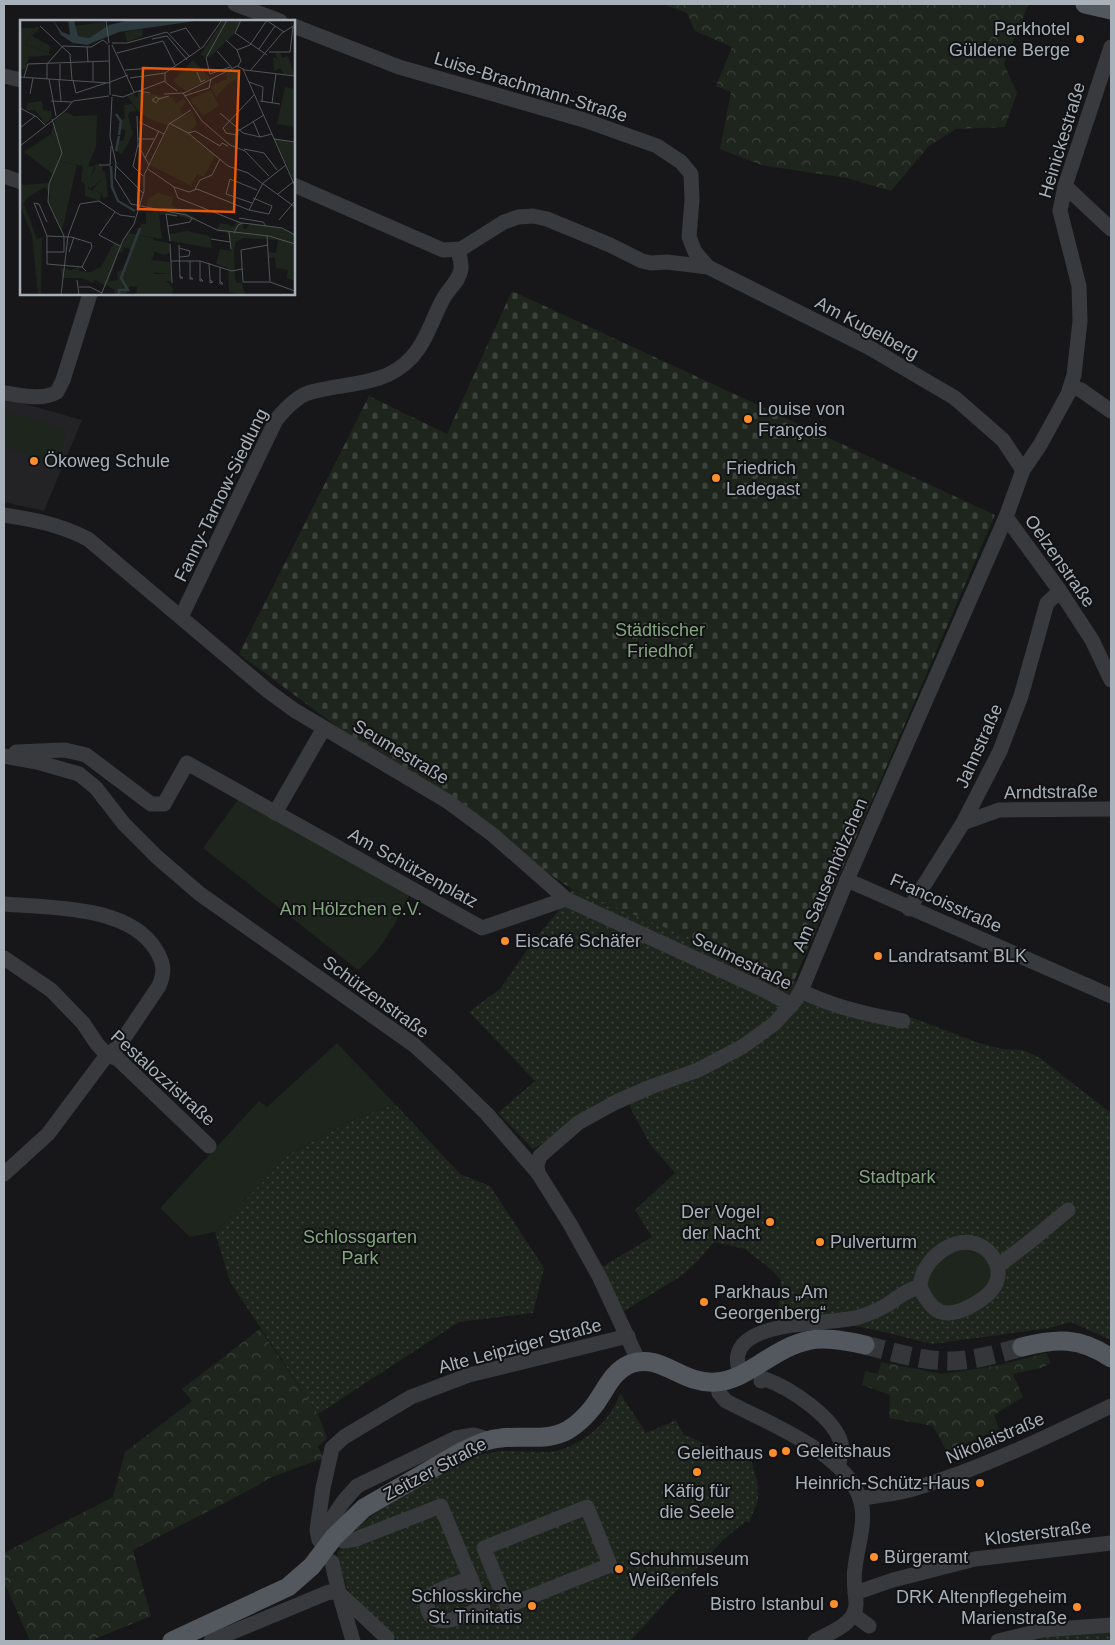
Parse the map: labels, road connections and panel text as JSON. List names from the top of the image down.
{
  "streets": {
    "main road": ["Zeitzer Straße"],
    "street": [
      "Luise-Brachmann-Straße",
      "Heinickestraße",
      "Am Kugelberg",
      "Fanny-Tarnow-Siedlung",
      "Oelzenstraße",
      "Jahnstraße",
      "Seumestraße",
      "Arndtstraße",
      "Am Schützenplatz",
      "Am Sausenhölzchen",
      "Francoisstraße",
      "Schützenstraße",
      "Pestalozzistraße",
      "Alte Leipziger Straße",
      "Nikolaistraße",
      "Klosterstraße"
    ]
  },
  "crossings": [
    ["Heinickestraße", "Am Kugelberg"],
    ["Heinickestraße", "Am Sausenhölzchen"],
    ["Am Kugelberg", "Fanny-Tarnow-Siedlung"],
    ["Am Kugelberg", "Am Sausenhölzchen"],
    ["Fanny-Tarnow-Siedlung", "Seumestraße"],
    ["Oelzenstraße", "Jahnstraße"],
    ["Oelzenstraße", "Am Sausenhölzchen"],
    ["Jahnstraße", "Arndtstraße"],
    ["Jahnstraße", "Francoisstraße"],
    ["Seumestraße", "Am Schützenplatz"],
    ["Seumestraße", "Am Sausenhölzchen"],
    ["Am Schützenplatz", "Schützenstraße"],
    ["Am Sausenhölzchen", "Francoisstraße"],
    ["Am Sausenhölzchen", "Schützenstraße"],
    ["Schützenstraße", "Alte Leipziger Straße"],
    ["Schützenstraße", "Zeitzer Straße"],
    ["Alte Leipziger Straße", "Zeitzer Straße"]
  ],
  "parks": [
    "Städtischer Friedhof",
    "Am Hölzchen e.V.",
    "Stadtpark",
    "Schlossgarten Park"
  ],
  "places": [
    "Parkhotel Güldene Berge",
    "Louise von François",
    "Ökoweg Schule",
    "Friedrich Ladegast",
    "Eiscafé Schäfer",
    "Landratsamt BLK",
    "Der Vogel der Nacht",
    "Pulverturm",
    "Parkhaus „Am Georgenberg“",
    "Geleitshaus",
    "Geleithaus",
    "Käfig für die Seele",
    "Heinrich-Schütz-Haus",
    "Bürgeramt",
    "Schuhmuseum Weißenfels",
    "Bistro Istanbul",
    "Schlosskirche St. Trinitatis",
    "DRK Altenpflegeheim Marienstraße"
  ]
}
